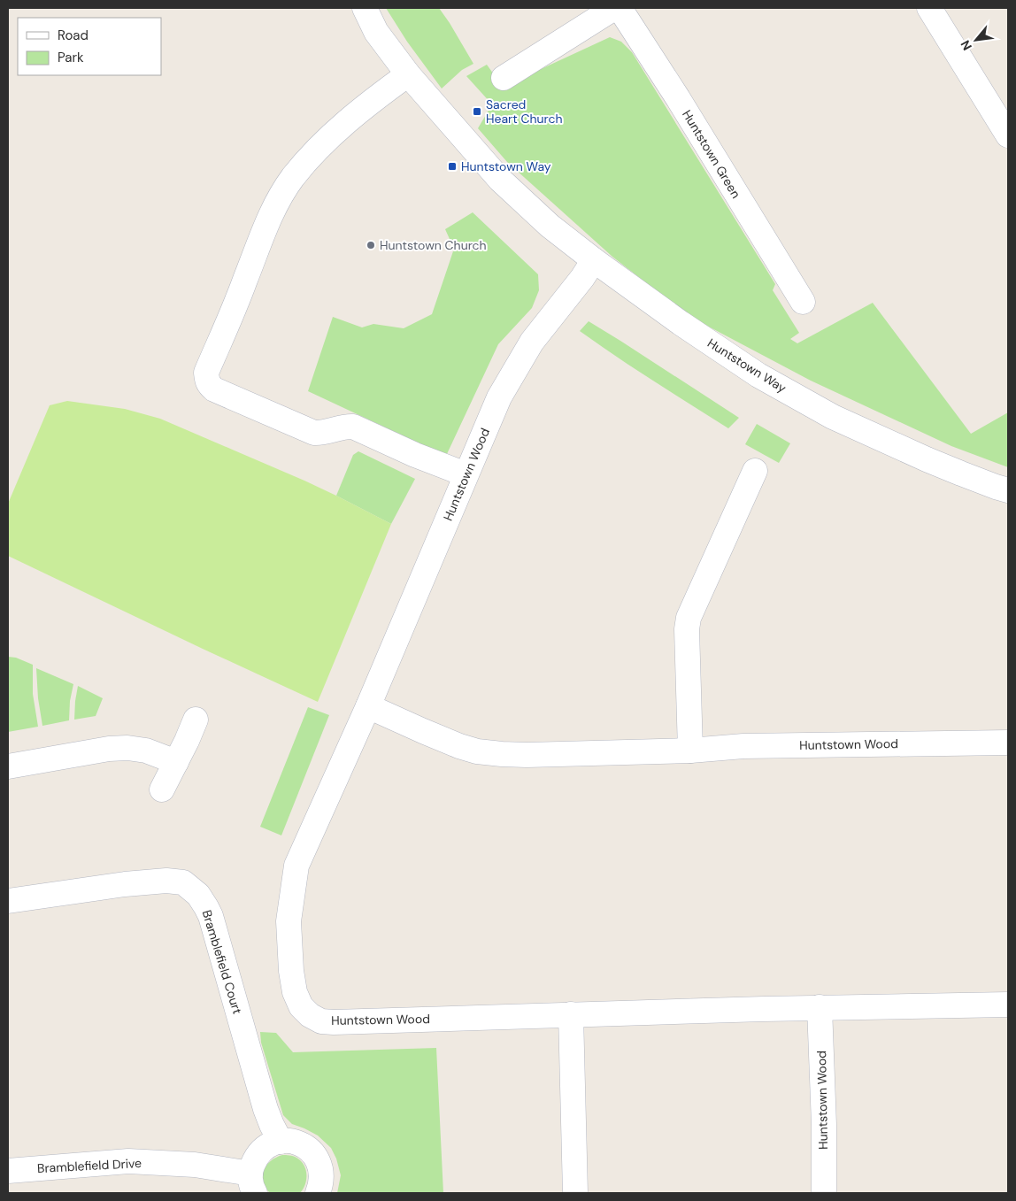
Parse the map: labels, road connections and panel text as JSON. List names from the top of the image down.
{
  "streets": {
    "street": [
      "Huntstown Green",
      "Huntstown Way",
      "Huntstown Wood",
      "Bramblefield Court",
      "Bramblefield Drive"
    ]
  },
  "crossings": [
    ["Huntstown Way", "Huntstown Wood"]
  ],
  "places": {
    "transit": ["Sacred Heart Church", "Huntstown Way"],
    "other": ["Huntstown Church"]
  },
  "legend": ["Road", "Park"],
  "north": "bottom left"
}
